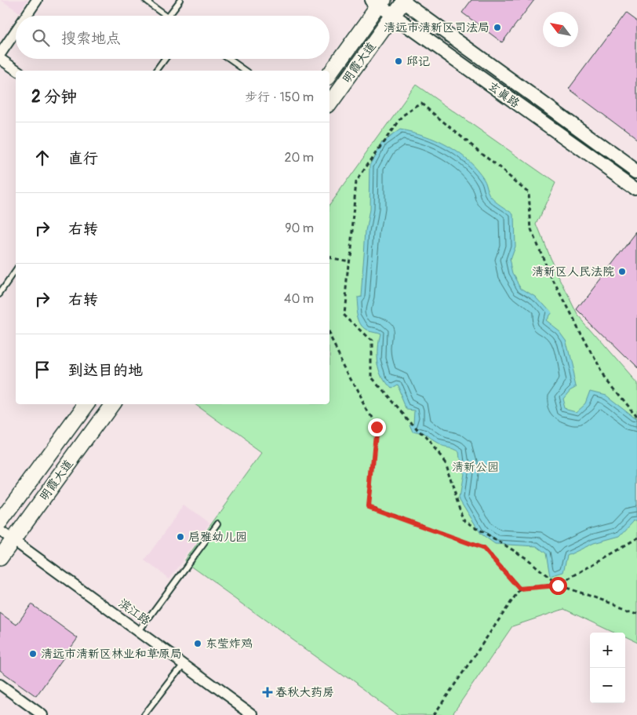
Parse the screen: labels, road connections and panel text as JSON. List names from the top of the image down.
{
  "streets": {
    "main road": ["明霞大道"],
    "street": ["玄真路", "滨江路"]
  },
  "crossings": [
    ["明霞大道", "玄真路"],
    ["明霞大道", "滨江路"]
  ],
  "parks": ["清新公园"],
  "places": {
    "other": [
      "清远市清新区司法局",
      "邱记",
      "清新区人民法院",
      "启雅幼儿园",
      "东莹炸鸡",
      "清远市清新区林业和草原局"
    ],
    "health": ["春秋大药房"]
  },
  "north": "top left",
  "page": {
    "search": "搜索地点",
    "heading": ["2 分钟", "步行 · 150 m"],
    "list": [
      ["直行", "20 m"],
      ["右转", "90 m"],
      ["右转", "40 m"],
      "到达目的地"
    ],
    "map_buttons": ["+", "−"]
  }
}
